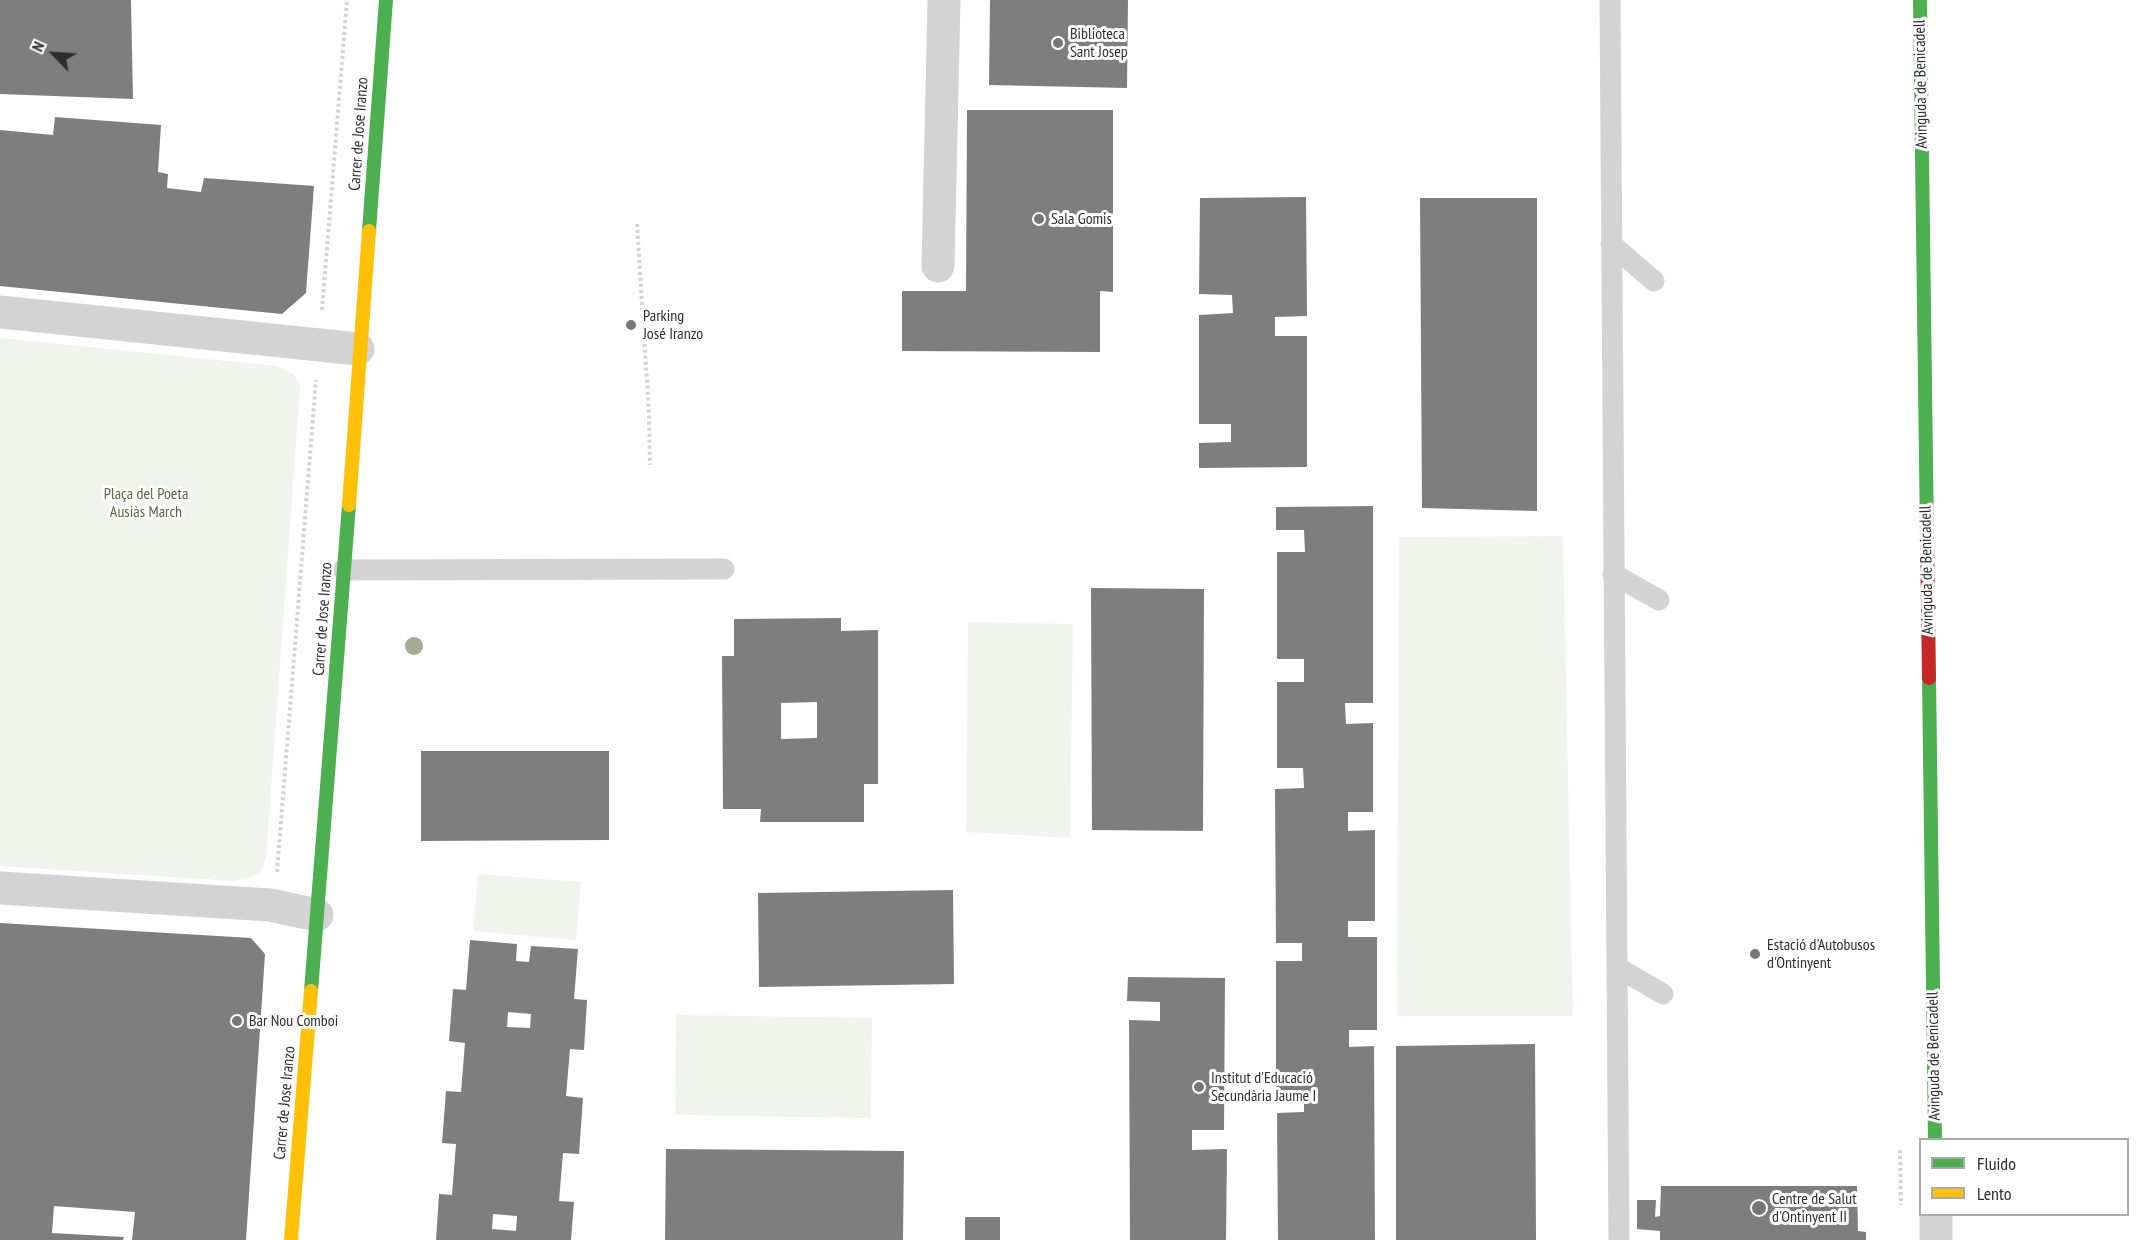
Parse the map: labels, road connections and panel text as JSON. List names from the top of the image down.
{
  "streets": {
    "street": ["Avinguda de Benicadell", "Carrer de Jose Iranzo"]
  },
  "parks": ["Plaça del Poeta Ausiàs March"],
  "places": [
    "Biblioteca Sant Josep",
    "Sala Gomis",
    "Parking José Iranzo",
    "Estació d'Autobusos d'Ontinyent",
    "Bar Nou Comboi",
    "Institut d'Educació Secundària Jaume I",
    "Centre de Salut d'Ontinyent II"
  ],
  "legend": ["Fluido", "Lento"],
  "north": "top left"
}
